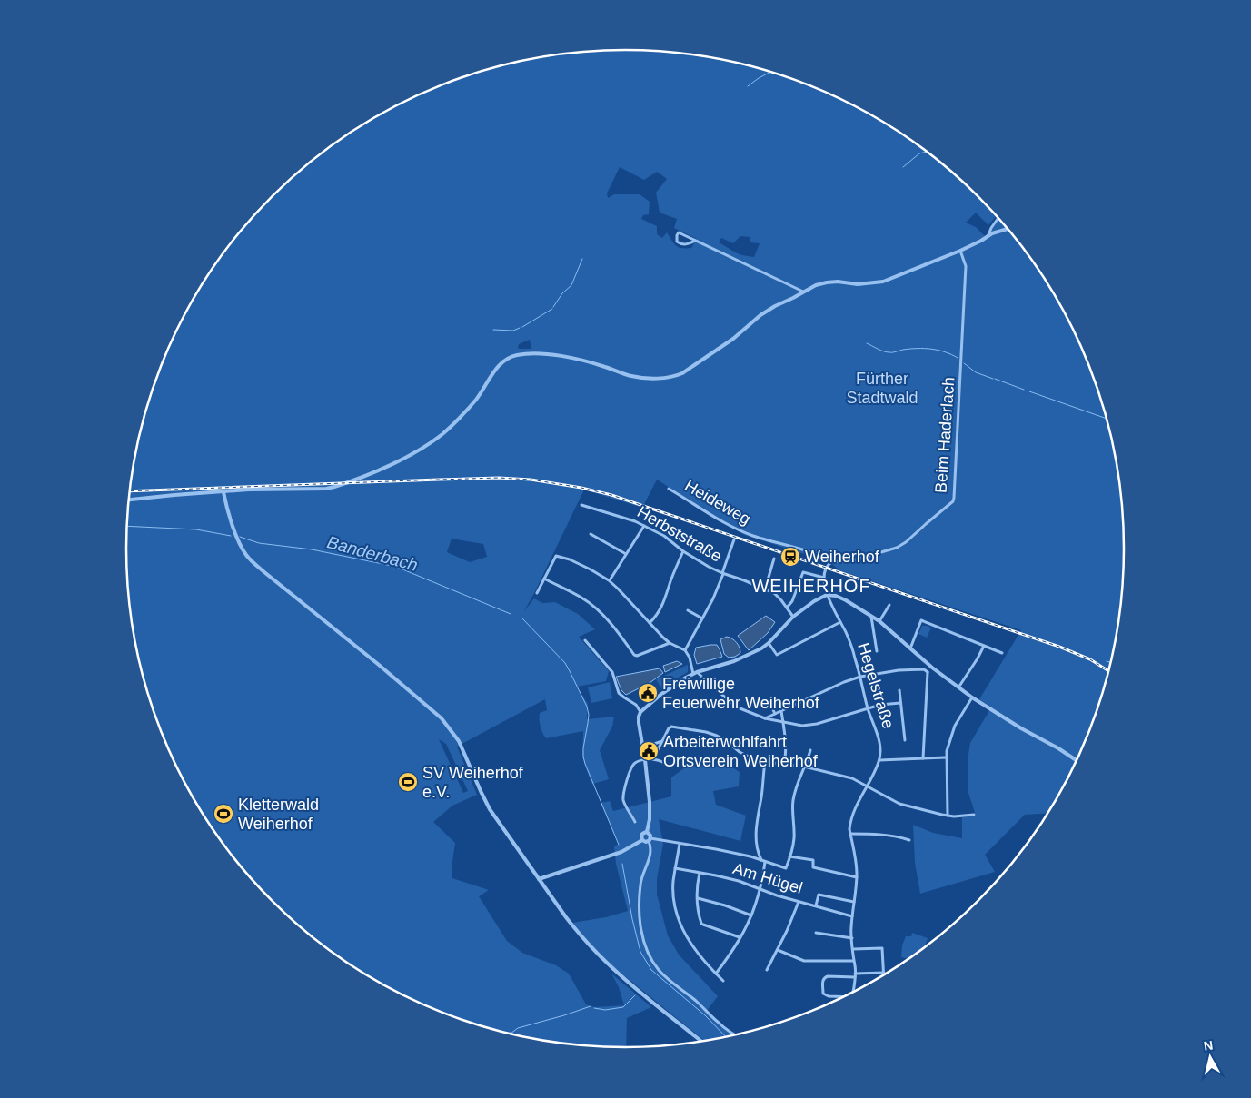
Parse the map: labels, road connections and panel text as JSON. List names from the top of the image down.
{
  "streets": {
    "street": [
      "Beim Haderlach",
      "Heideweg",
      "Herbststraße",
      "Hegelstraße",
      "Am Hügel"
    ]
  },
  "crossings": [
    ["Beim Haderlach", "Heideweg"]
  ],
  "districts": ["WEIHERHOF"],
  "water": ["Banderbach"],
  "parks": ["Fürther Stadtwald"],
  "places": {
    "station": ["Weiherhof"],
    "public building": ["Freiwillige Feuerwehr Weiherhof", "Arbeiterwohlfahrt Ortsverein Weiherhof"],
    "sports": ["SV Weiherhof e.V.", "Kletterwald Weiherhof"]
  },
  "north": "top"
}
